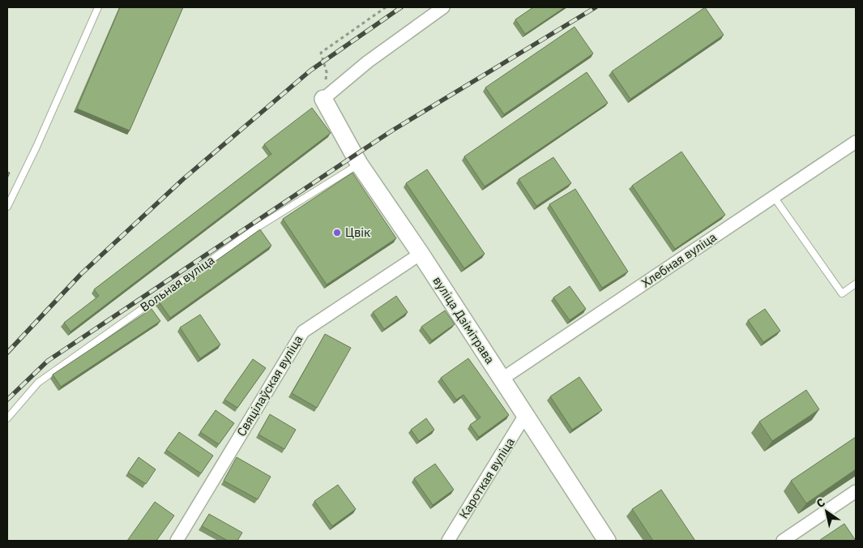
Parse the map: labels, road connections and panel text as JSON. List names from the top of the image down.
{
  "streets": {
    "street": [
      "Хлебная вуліца",
      "вуліца Дзімітрава",
      "Свяцілаўская вуліца",
      "Кароткая вуліца"
    ],
    "lane": ["Вольная вуліца"]
  },
  "crossings": [
    ["Хлебная вуліца", "вуліца Дзімітрава"],
    ["Вольная вуліца", "вуліца Дзімітрава"],
    ["вуліца Дзімітрава", "Свяцілаўская вуліца"],
    ["вуліца Дзімітрава", "Кароткая вуліца"]
  ],
  "places": ["Цвік"],
  "north": "top left"
}
